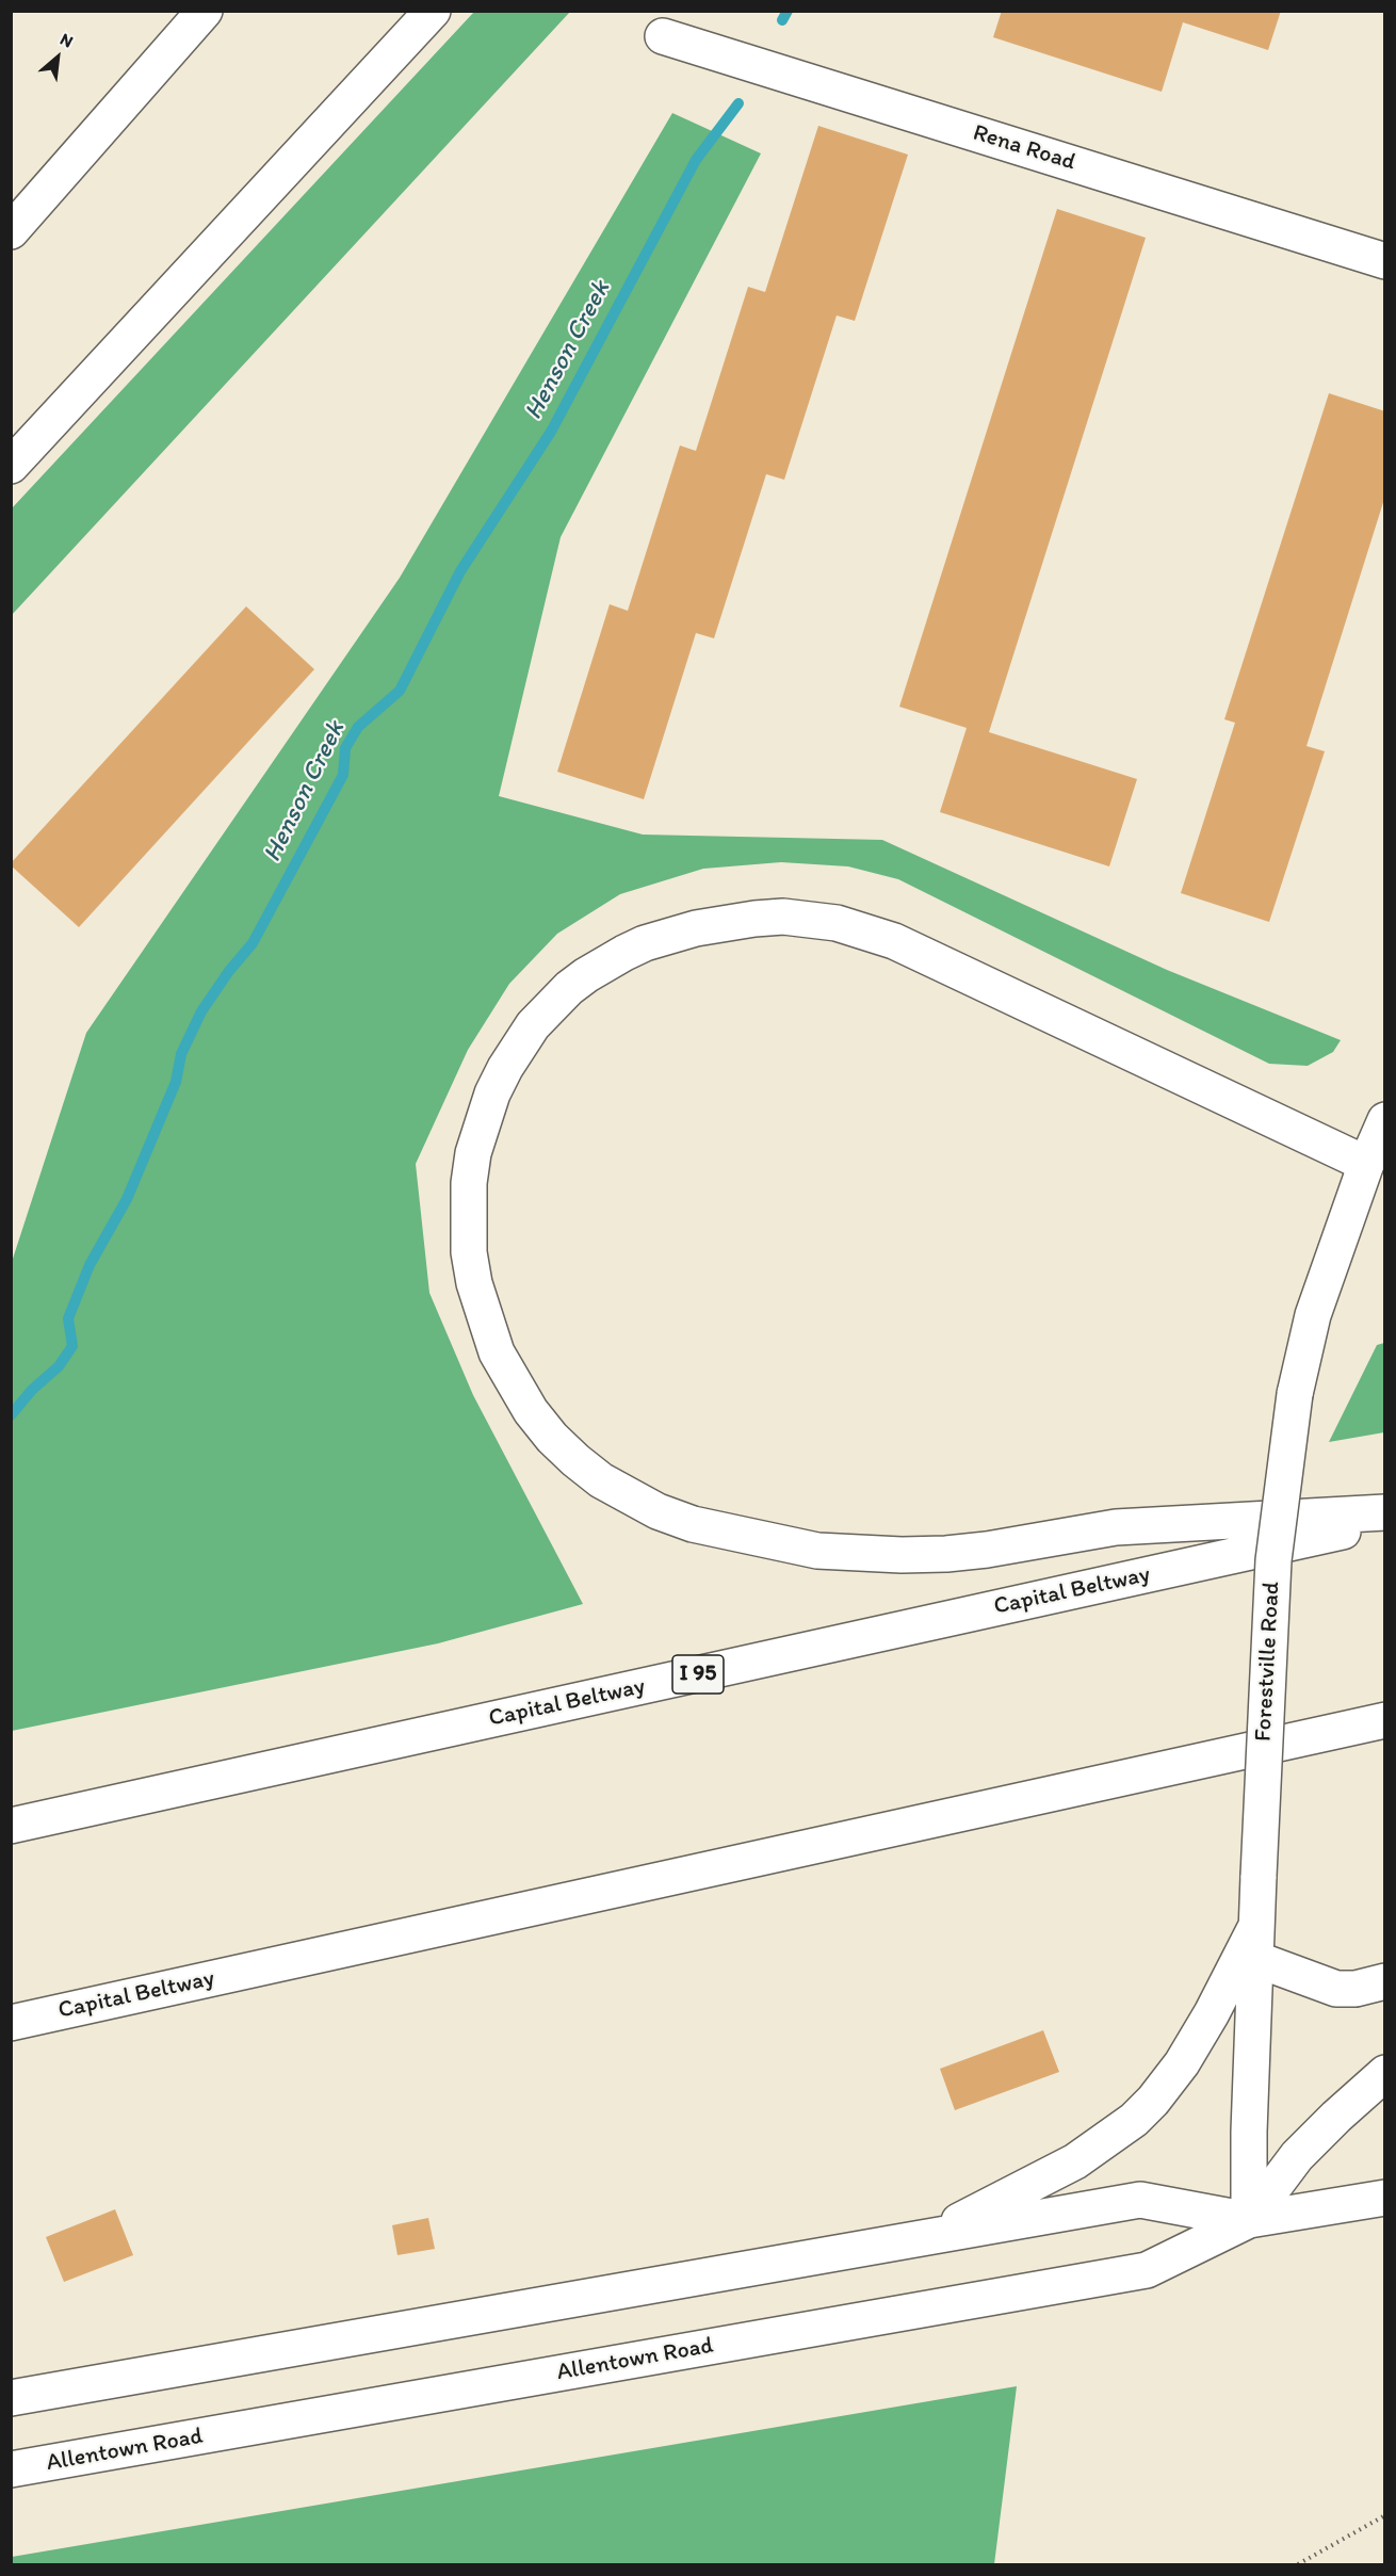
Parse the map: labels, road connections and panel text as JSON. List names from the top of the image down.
{
  "streets": {
    "main road": [
      "Rena Road",
      "Capital Beltway",
      "Forestville Road",
      "I 95",
      "Allentown Road"
    ]
  },
  "crossings": [
    ["Forestville Road", "Allentown Road"]
  ],
  "water": ["Henson Creek"],
  "north": "top right"
}
